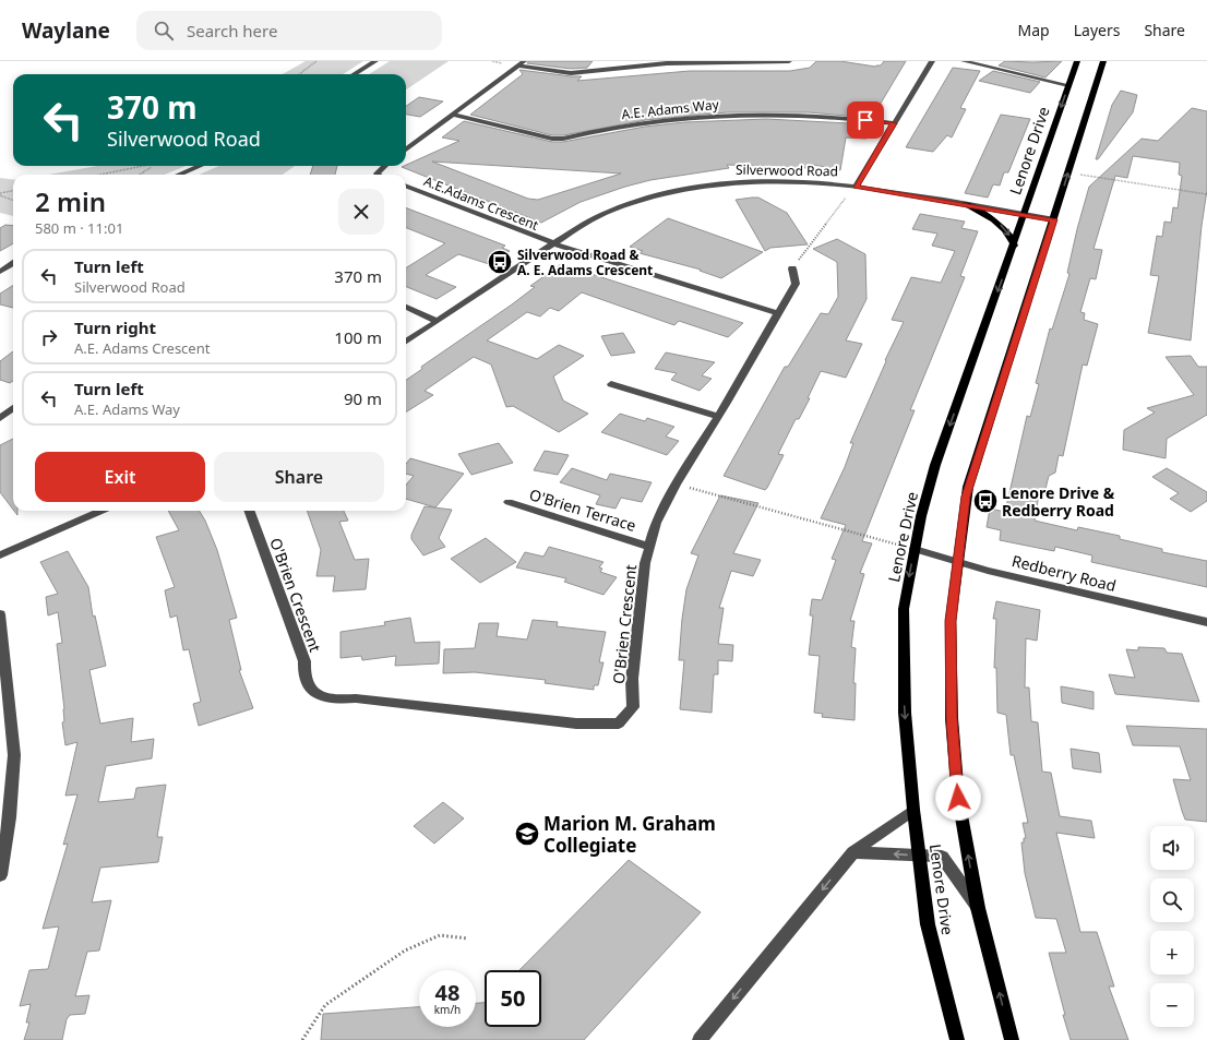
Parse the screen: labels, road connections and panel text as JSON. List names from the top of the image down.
{
  "streets": {
    "main road": ["Lenore Drive"],
    "street": [
      "A.E. Adams Way",
      "Silverwood Road",
      "A.E.Adams Crescent",
      "O'Brien Terrace",
      "Redberry Road",
      "O'Brien Crescent"
    ]
  },
  "crossings": [
    ["Lenore Drive", "Silverwood Road"],
    ["Lenore Drive", "Redberry Road"],
    ["Silverwood Road", "A.E.Adams Crescent"],
    ["O'Brien Terrace", "O'Brien Crescent"]
  ],
  "places": {
    "bus stop": ["Silverwood Road & A. E. Adams Crescent", "Lenore Drive & Redberry Road"],
    "school or university": ["Marion M. Graham Collegiate"]
  },
  "page": {
    "header": "Waylane",
    "search": "Search here",
    "nav": ["Map", "Layers", "Share"],
    "turn": ["370 m", "Silverwood Road"],
    "heading": ["2 min", "580 m · 11:01"],
    "list": [
      {
        "name": "Turn left",
        "note": "Silverwood Road",
        "value": "370 m"
      },
      {
        "name": "Turn right",
        "note": "A.E. Adams Crescent",
        "value": "100 m"
      },
      {
        "name": "Turn left",
        "note": "A.E. Adams Way",
        "value": "90 m"
      }
    ],
    "buttons": ["Exit", "Share"],
    "map_buttons": ["+", "−"],
    "speed": "48 km/h",
    "limit": "50"
  }
}
